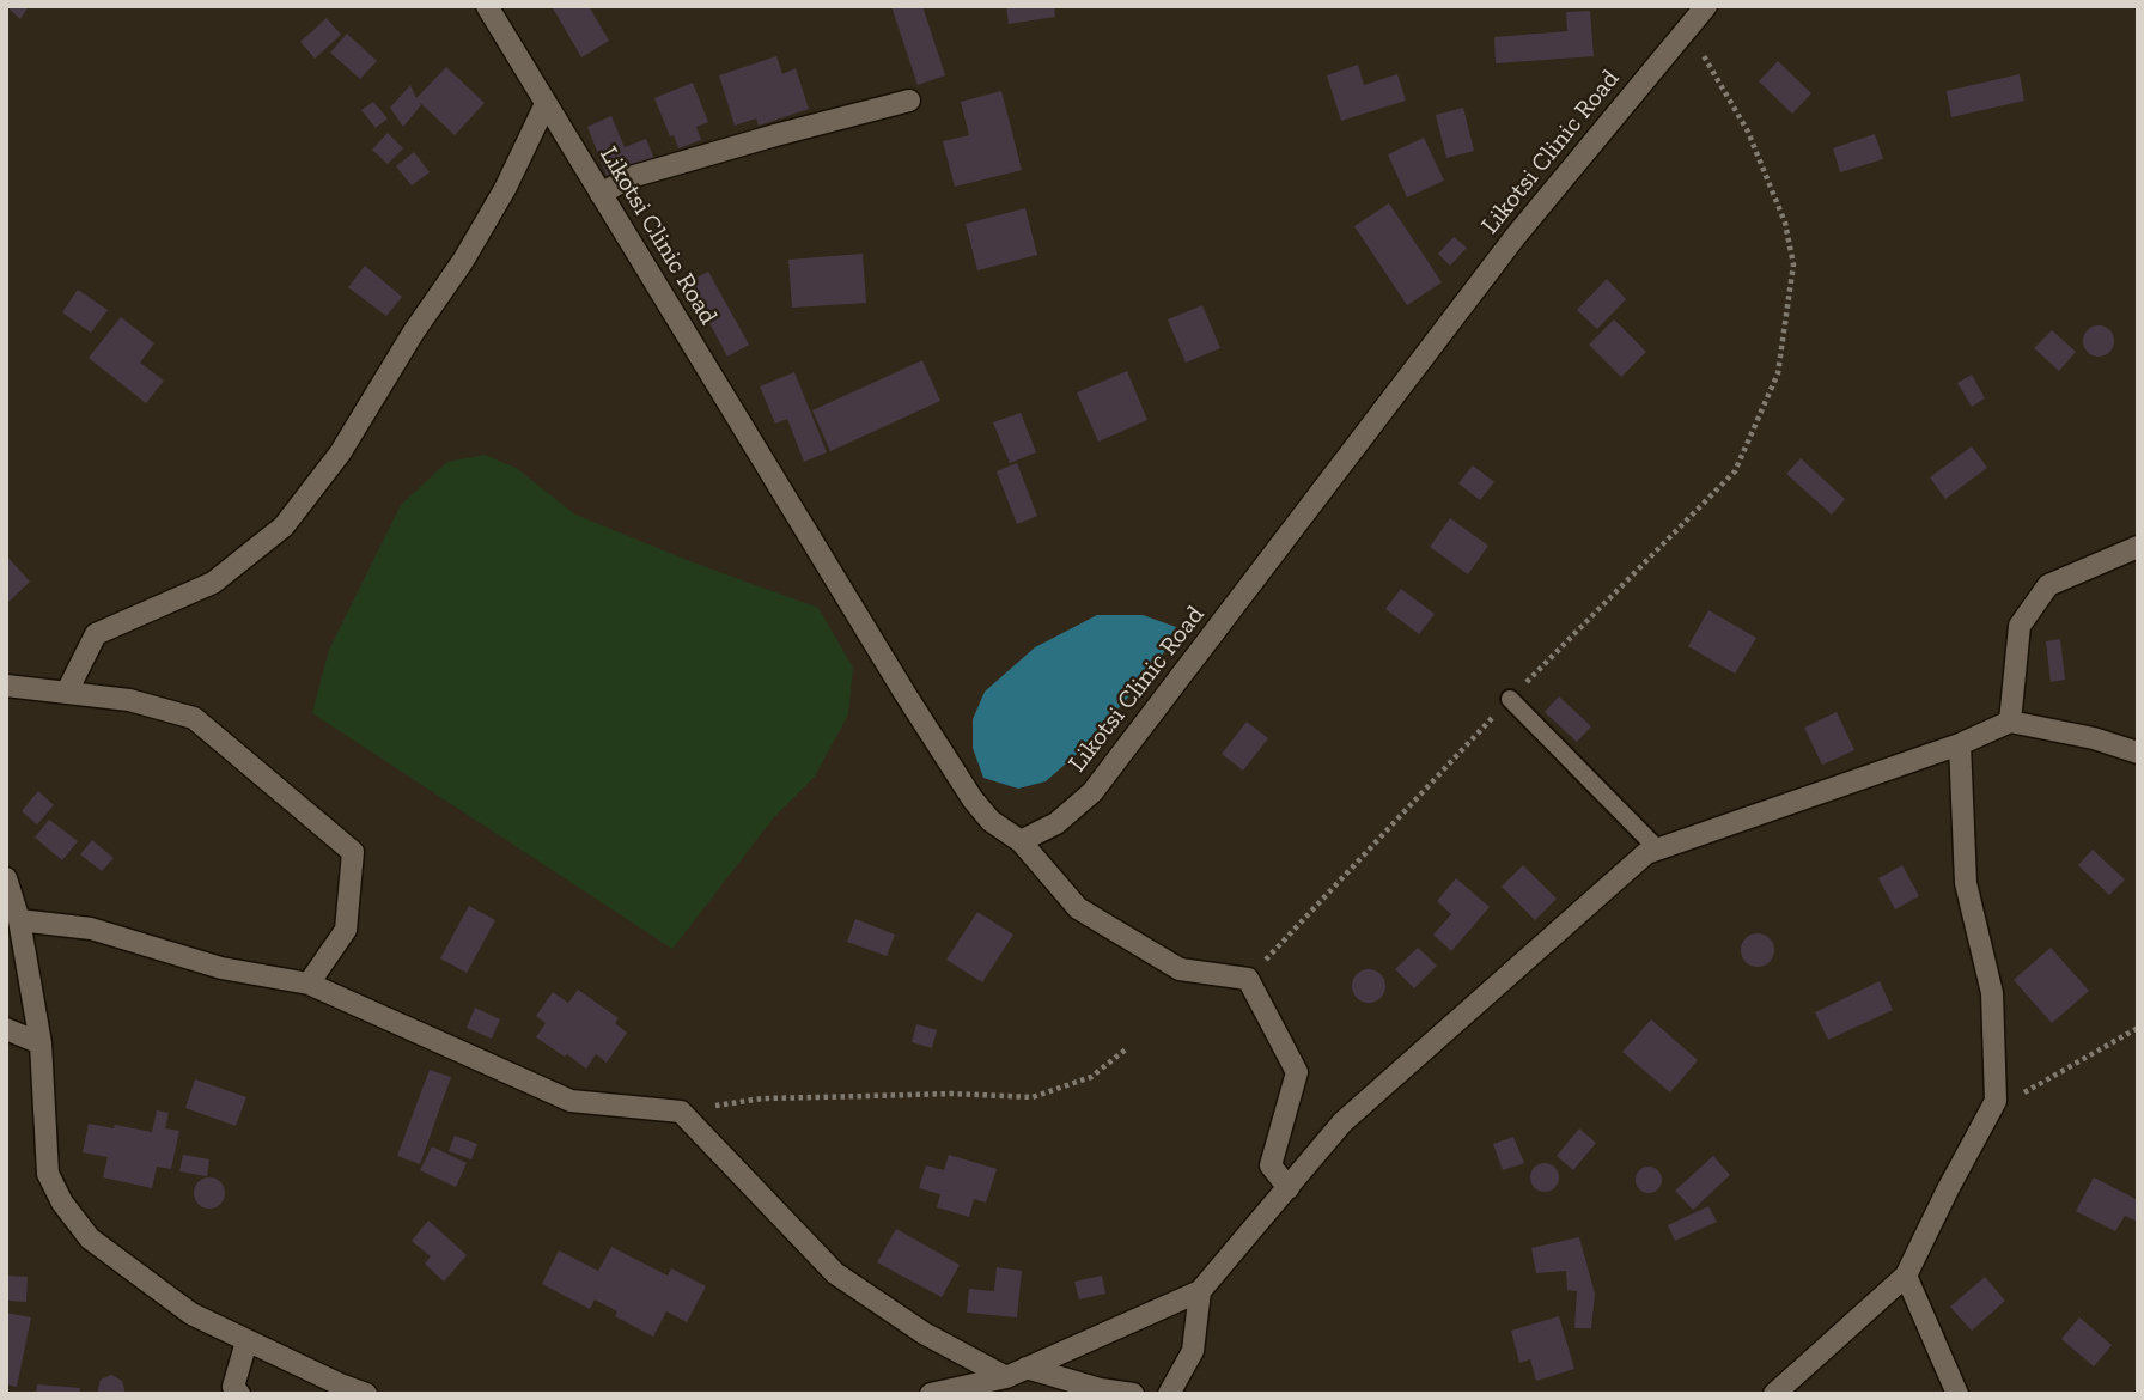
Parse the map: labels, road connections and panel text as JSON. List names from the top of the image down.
{
  "streets": {
    "street": ["Likotsi Clinic Road"]
  }
}
